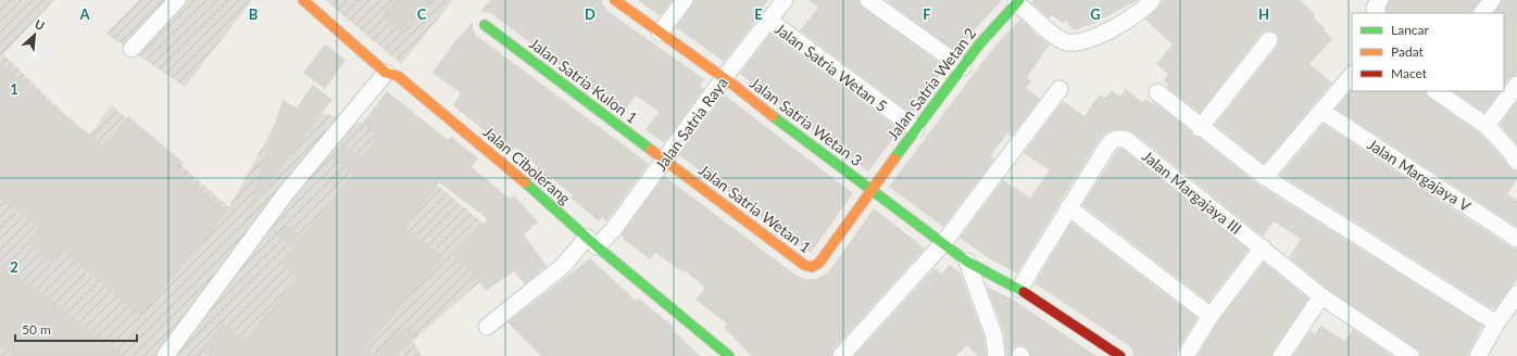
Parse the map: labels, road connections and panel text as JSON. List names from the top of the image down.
{
  "streets": {
    "street": [
      "Jalan Satria Wetan 5",
      "Jalan Satria Kulon 1",
      "Jalan Satria Wetan 2",
      "Jalan Satria Wetan 3",
      "Jalan Satria Raya",
      "Jalan Cibolerang",
      "Jalan Margajaya V",
      "Jalan Margajaya III",
      "Jalan Satria Wetan 1"
    ]
  },
  "crossings": [
    ["Jalan Satria Wetan 5", "Jalan Satria Wetan 2"],
    ["Jalan Satria Wetan 5", "Jalan Satria Raya"],
    ["Jalan Satria Kulon 1", "Jalan Satria Raya"],
    ["Jalan Satria Kulon 1", "Jalan Satria Wetan 1"],
    ["Jalan Satria Wetan 2", "Jalan Satria Wetan 3"],
    ["Jalan Satria Wetan 2", "Jalan Satria Wetan 1"],
    ["Jalan Satria Wetan 3", "Jalan Satria Raya"],
    ["Jalan Satria Wetan 3", "Jalan Margajaya III"],
    ["Jalan Satria Wetan 3", "Jalan Satria Wetan 1"],
    ["Jalan Satria Raya", "Jalan Cibolerang"],
    ["Jalan Satria Raya", "Jalan Satria Wetan 1"]
  ],
  "legend": ["Lancar", "Padat", "Macet"],
  "scale_bar": "50 m",
  "north": "top right",
  "grid": {
    "columns": [
      "A",
      "B",
      "C",
      "D",
      "E",
      "F",
      "G",
      "H"
    ],
    "rows": ["1", "2"]
  }
}
